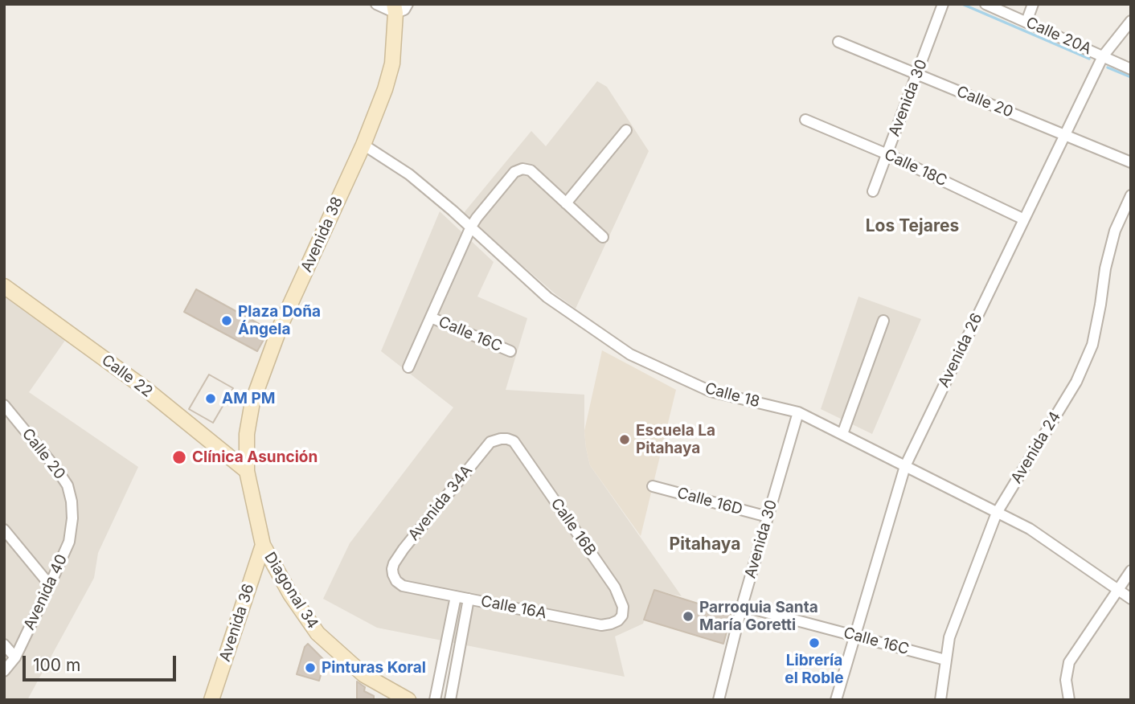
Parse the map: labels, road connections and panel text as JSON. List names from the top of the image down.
{
  "streets": {
    "street": [
      "Calle 20A",
      "Avenida 30",
      "Calle 20",
      "Calle 18C",
      "Avenida 38",
      "Calle 16C",
      "Avenida 26",
      "Calle 22",
      "Calle 18",
      "Avenida 24",
      "Calle 16D",
      "Avenida 34A",
      "Calle 16B",
      "Diagonal 34",
      "Avenida 40",
      "Calle 16A",
      "Avenida 36"
    ]
  },
  "crossings": [
    ["Calle 20A", "Avenida 26"],
    ["Avenida 30", "Calle 20"],
    ["Avenida 30", "Calle 18C"],
    ["Avenida 30", "Calle 16C"],
    ["Avenida 30", "Calle 18"],
    ["Avenida 30", "Calle 16D"],
    ["Calle 20", "Avenida 26"],
    ["Calle 20", "Avenida 40"],
    ["Calle 18C", "Avenida 26"],
    ["Avenida 38", "Calle 22"],
    ["Avenida 38", "Calle 18"],
    ["Avenida 38", "Diagonal 34"],
    ["Calle 16C", "Avenida 26"],
    ["Calle 16C", "Avenida 24"],
    ["Avenida 26", "Calle 18"],
    ["Calle 22", "Diagonal 34"],
    ["Calle 18", "Avenida 24"],
    ["Avenida 34A", "Calle 16B"],
    ["Avenida 34A", "Calle 16A"],
    ["Calle 16B", "Calle 16A"],
    ["Diagonal 34", "Avenida 36"]
  ],
  "districts": ["Los Tejares", "Pitahaya"],
  "places": [
    "Plaza Doña Ángela",
    "AM PM",
    "Escuela La Pitahaya",
    "Clínica Asunción",
    "Parroquia Santa María Goretti",
    "Librería el Roble",
    "Pinturas Koral"
  ],
  "scale_bar": "100 m"
}
